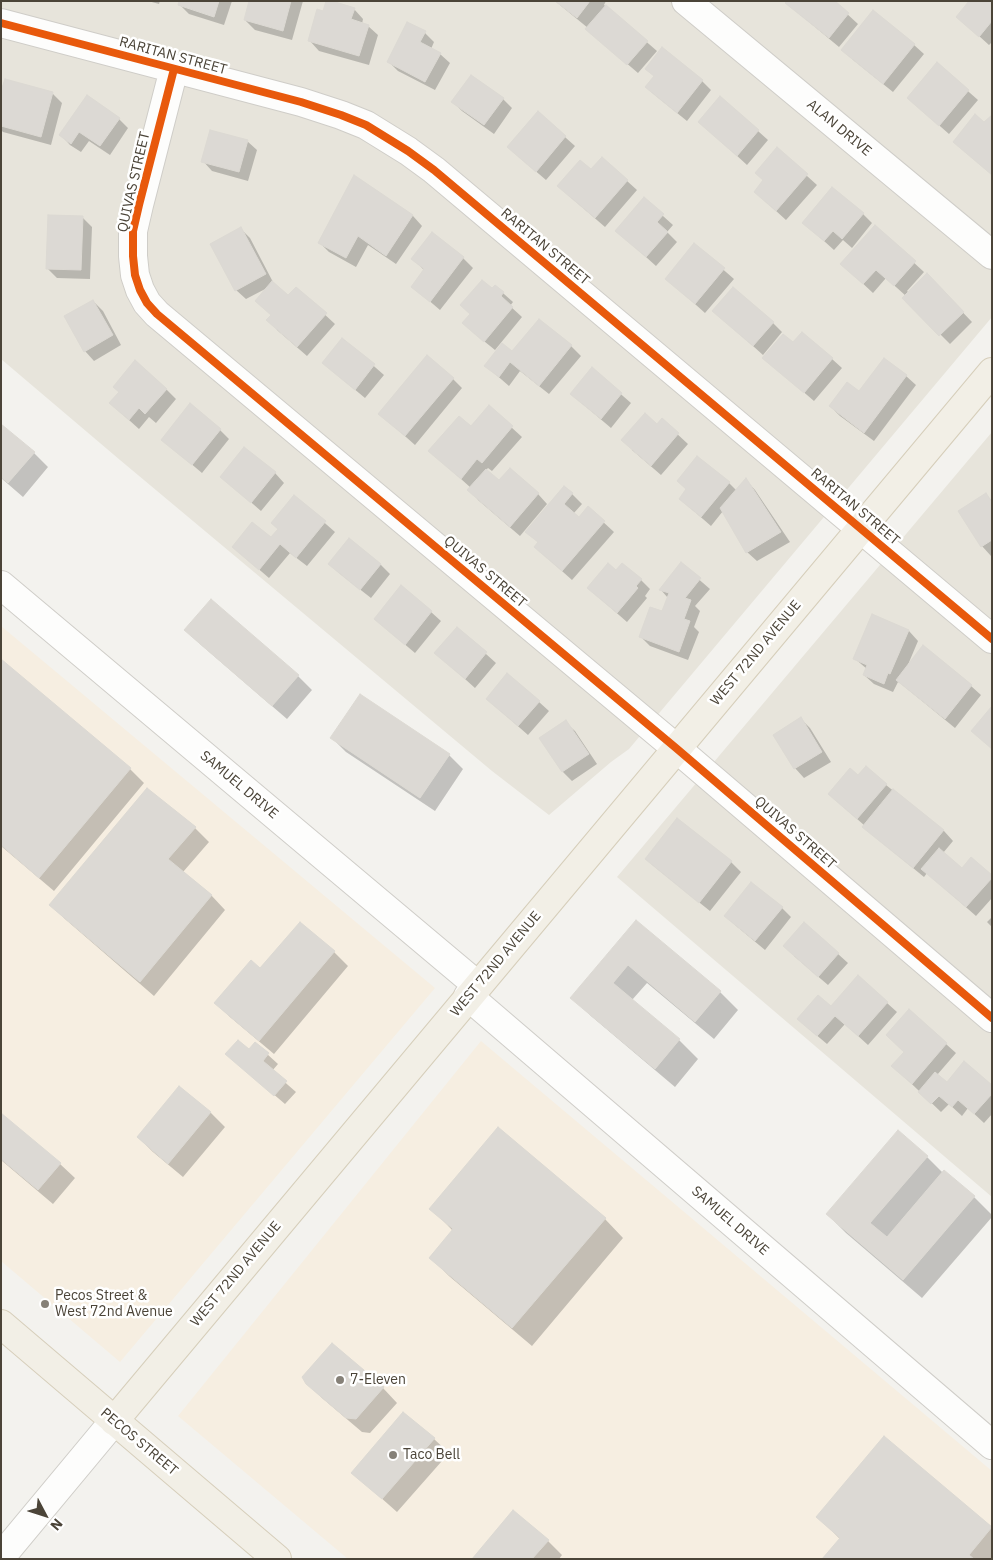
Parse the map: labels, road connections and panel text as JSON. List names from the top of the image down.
{
  "streets": {
    "main road": ["WEST 72ND AVENUE", "PECOS STREET"],
    "street": [
      "RARITAN STREET",
      "ALAN DRIVE",
      "QUIVAS STREET",
      "SAMUEL DRIVE"
    ]
  },
  "crossings": [
    ["RARITAN STREET", "QUIVAS STREET"],
    ["RARITAN STREET", "WEST 72ND AVENUE"],
    ["QUIVAS STREET", "WEST 72ND AVENUE"],
    ["WEST 72ND AVENUE", "SAMUEL DRIVE"],
    ["WEST 72ND AVENUE", "PECOS STREET"]
  ],
  "places": ["Pecos Street & West 72nd Avenue", "7-Eleven", "Taco Bell"],
  "north": "bottom right"
}
